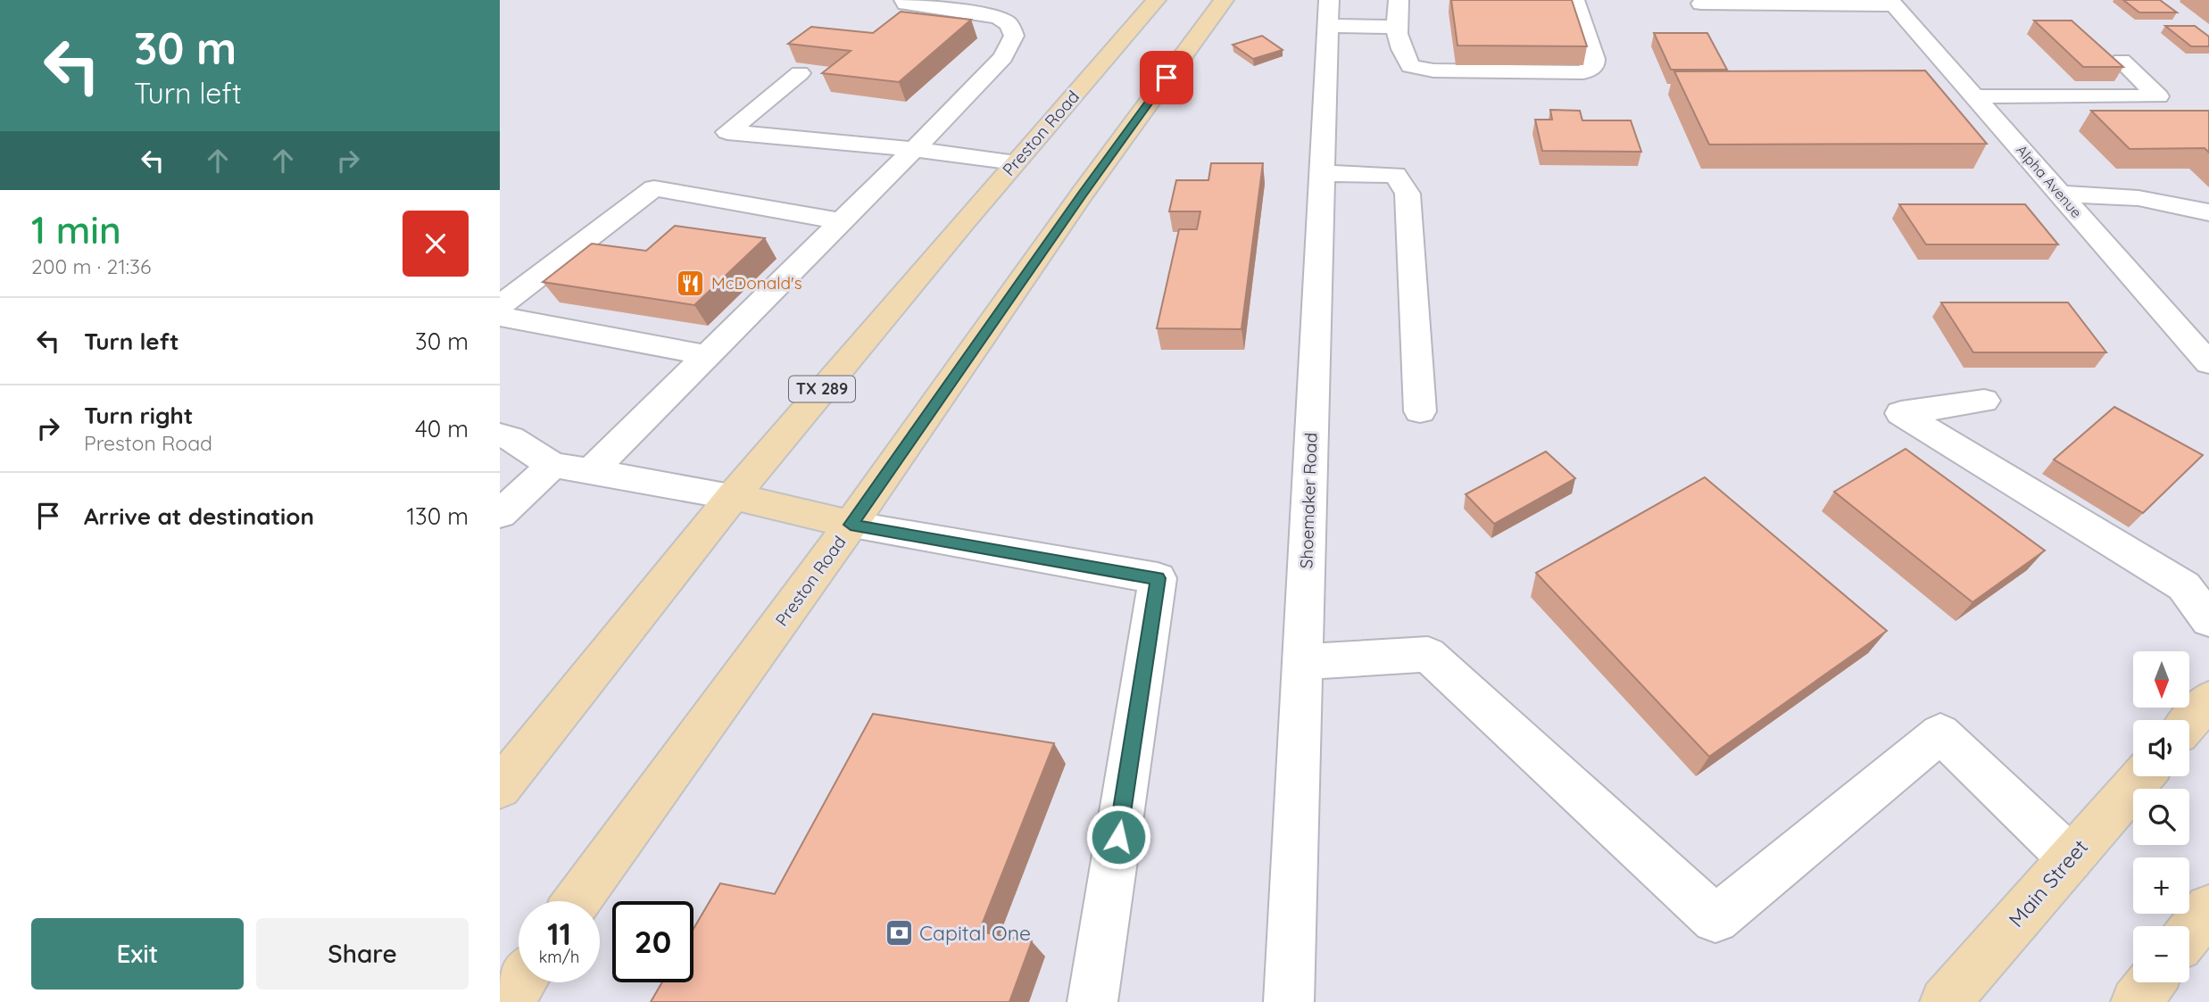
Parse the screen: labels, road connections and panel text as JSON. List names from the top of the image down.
{
  "streets": {
    "main road": ["Preston Road", "TX 289", "Main Street"],
    "street": ["Alpha Avenue", "Shoemaker Road"]
  },
  "places": {
    "restaurant": ["McDonald's"],
    "bank": ["Capital One"]
  },
  "north": "bottom",
  "page": {
    "turn": ["30 m", "Turn left"],
    "heading": ["1 min", "200 m · 21:36"],
    "list": [
      {
        "name": "Turn left",
        "value": "30 m"
      },
      {
        "name": "Turn right",
        "note": "Preston Road",
        "value": "40 m"
      },
      {
        "name": "Arrive at destination",
        "value": "130 m"
      }
    ],
    "map_buttons": ["+", "−"],
    "speed": "11 km/h",
    "limit": "20",
    "buttons": ["Exit", "Share"]
  }
}
